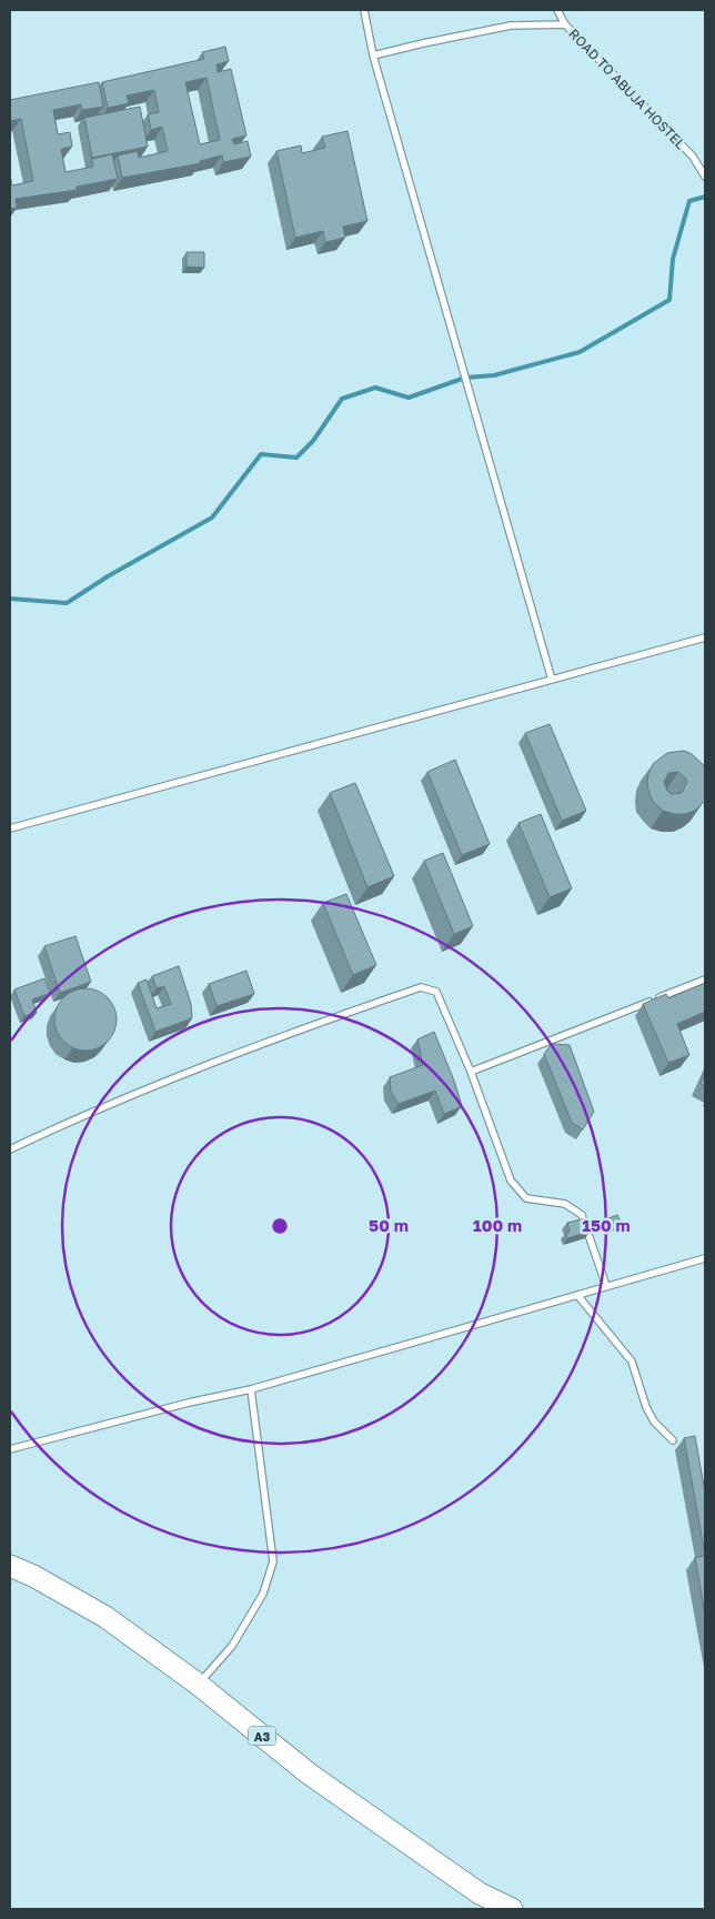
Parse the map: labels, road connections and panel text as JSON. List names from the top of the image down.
{
  "streets": {
    "highway": ["A3"],
    "lane": ["ROAD TO ABUJA HOSTEL"]
  },
  "rings": ["50 m", "100 m", "150 m"]
}
